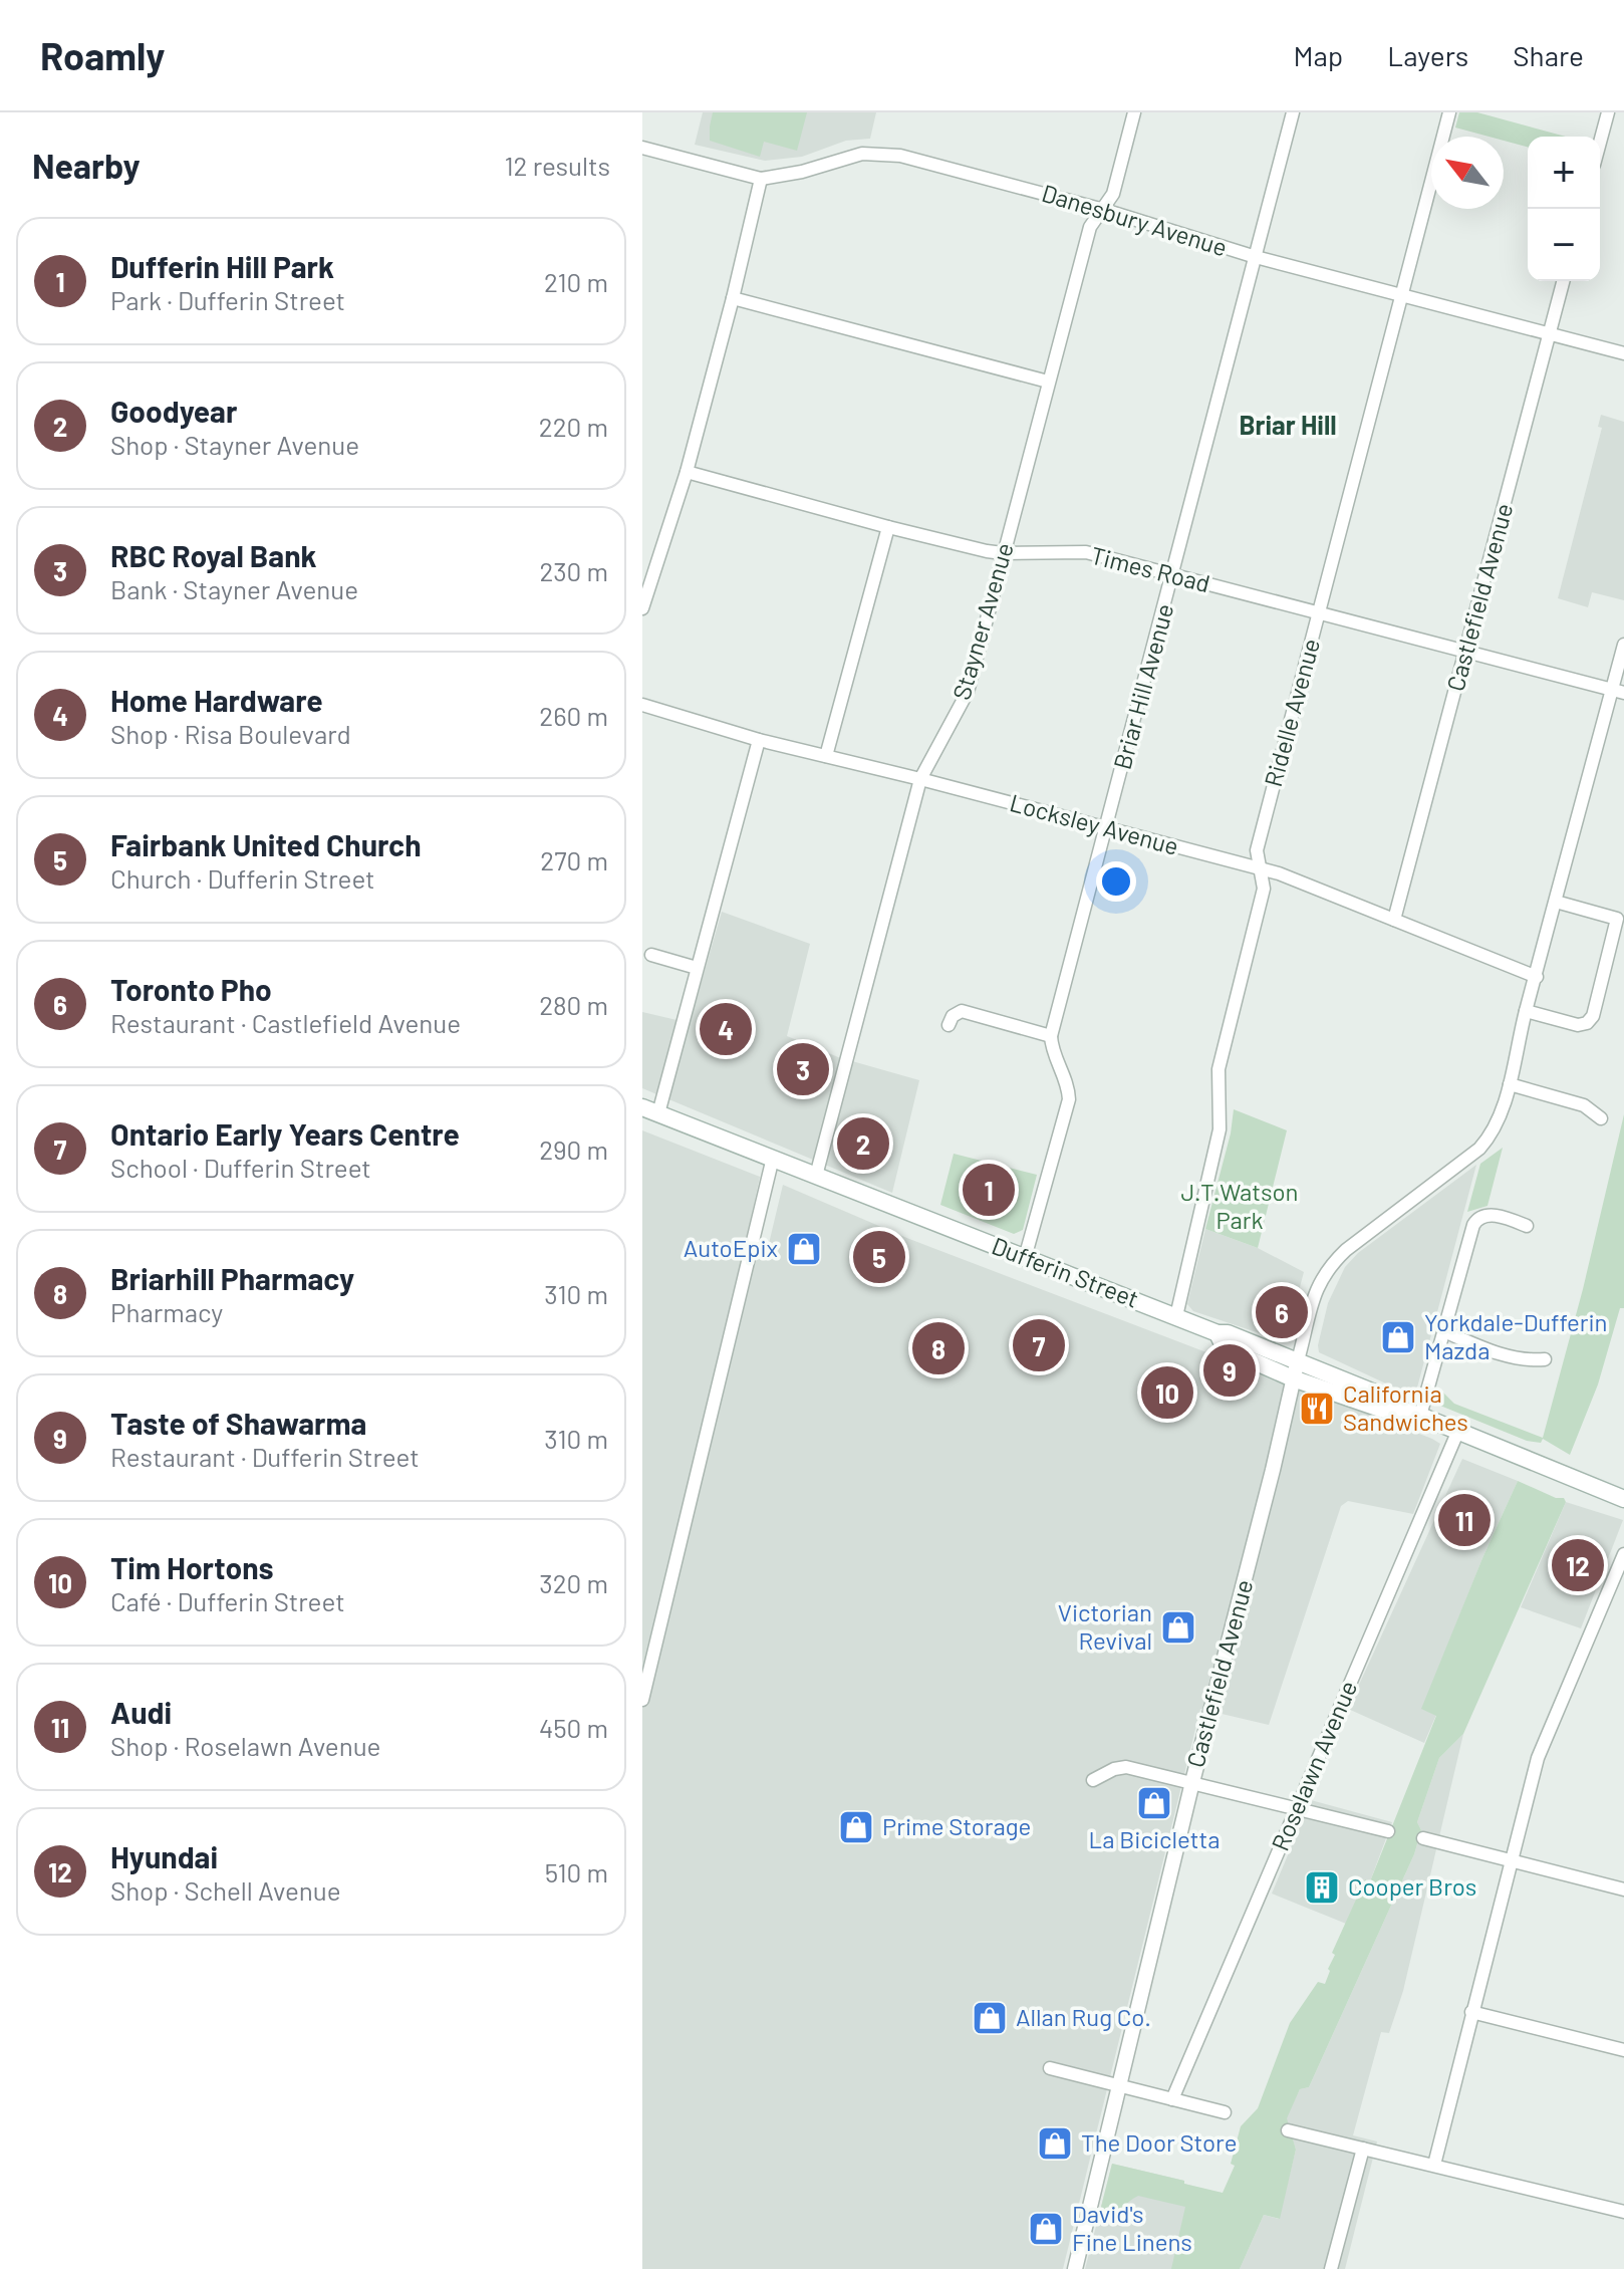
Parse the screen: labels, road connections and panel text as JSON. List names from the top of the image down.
{
  "streets": {
    "main road": ["Dufferin Street"],
    "street": [
      "Danesbury Avenue",
      "Times Road",
      "Castlefield Avenue",
      "Stayner Avenue",
      "Briar Hill Avenue",
      "Ridelle Avenue",
      "Locksley Avenue",
      "Roselawn Avenue"
    ]
  },
  "crossings": [
    ["Danesbury Avenue", "Castlefield Avenue"],
    ["Danesbury Avenue", "Stayner Avenue"],
    ["Danesbury Avenue", "Briar Hill Avenue"],
    ["Danesbury Avenue", "Ridelle Avenue"],
    ["Times Road", "Castlefield Avenue"],
    ["Times Road", "Stayner Avenue"],
    ["Times Road", "Briar Hill Avenue"],
    ["Times Road", "Ridelle Avenue"],
    ["Castlefield Avenue", "Locksley Avenue"],
    ["Castlefield Avenue", "Dufferin Street"],
    ["Stayner Avenue", "Locksley Avenue"],
    ["Stayner Avenue", "Dufferin Street"],
    ["Briar Hill Avenue", "Locksley Avenue"],
    ["Ridelle Avenue", "Locksley Avenue"],
    ["Ridelle Avenue", "Dufferin Street"],
    ["Dufferin Street", "Roselawn Avenue"]
  ],
  "districts": ["Briar Hill"],
  "parks": ["J.T.Watson Park"],
  "places": {
    "shop": [
      "AutoEpix",
      "Yorkdale-Dufferin Mazda",
      "Victorian Revival",
      "La Bicicletta",
      "Prime Storage",
      "Allan Rug Co.",
      "The Door Store",
      "David's Fine Linens"
    ],
    "restaurant": ["California Sandwiches"],
    "building": ["Cooper Bros"]
  },
  "north": "top left",
  "page": {
    "header": "Roamly",
    "nav": ["Map", "Layers", "Share"],
    "heading": ["Nearby", "12 results"],
    "map_buttons": ["+", "−"],
    "list": [
      {
        "mark": "1",
        "name": "Dufferin Hill Park",
        "note": "Park · Dufferin Street",
        "value": "210 m"
      },
      {
        "mark": "2",
        "name": "Goodyear",
        "note": "Shop · Stayner Avenue",
        "value": "220 m"
      },
      {
        "mark": "3",
        "name": "RBC Royal Bank",
        "note": "Bank · Stayner Avenue",
        "value": "230 m"
      },
      {
        "mark": "4",
        "name": "Home Hardware",
        "note": "Shop · Risa Boulevard",
        "value": "260 m"
      },
      {
        "mark": "5",
        "name": "Fairbank United Church",
        "note": "Church · Dufferin Street",
        "value": "270 m"
      },
      {
        "mark": "6",
        "name": "Toronto Pho",
        "note": "Restaurant · Castlefield Avenue",
        "value": "280 m"
      },
      {
        "mark": "7",
        "name": "Ontario Early Years Centre",
        "note": "School · Dufferin Street",
        "value": "290 m"
      },
      {
        "mark": "8",
        "name": "Briarhill Pharmacy",
        "note": "Pharmacy",
        "value": "310 m"
      },
      {
        "mark": "9",
        "name": "Taste of Shawarma",
        "note": "Restaurant · Dufferin Street",
        "value": "310 m"
      },
      {
        "mark": "10",
        "name": "Tim Hortons",
        "note": "Café · Dufferin Street",
        "value": "320 m"
      },
      {
        "mark": "11",
        "name": "Audi",
        "note": "Shop · Roselawn Avenue",
        "value": "450 m"
      },
      {
        "mark": "12",
        "name": "Hyundai",
        "note": "Shop · Schell Avenue",
        "value": "510 m"
      }
    ],
    "pins": [
      "4",
      "3",
      "2",
      "1",
      "5",
      "6",
      "7",
      "8",
      "9",
      "10",
      "11",
      "12"
    ]
  }
}
